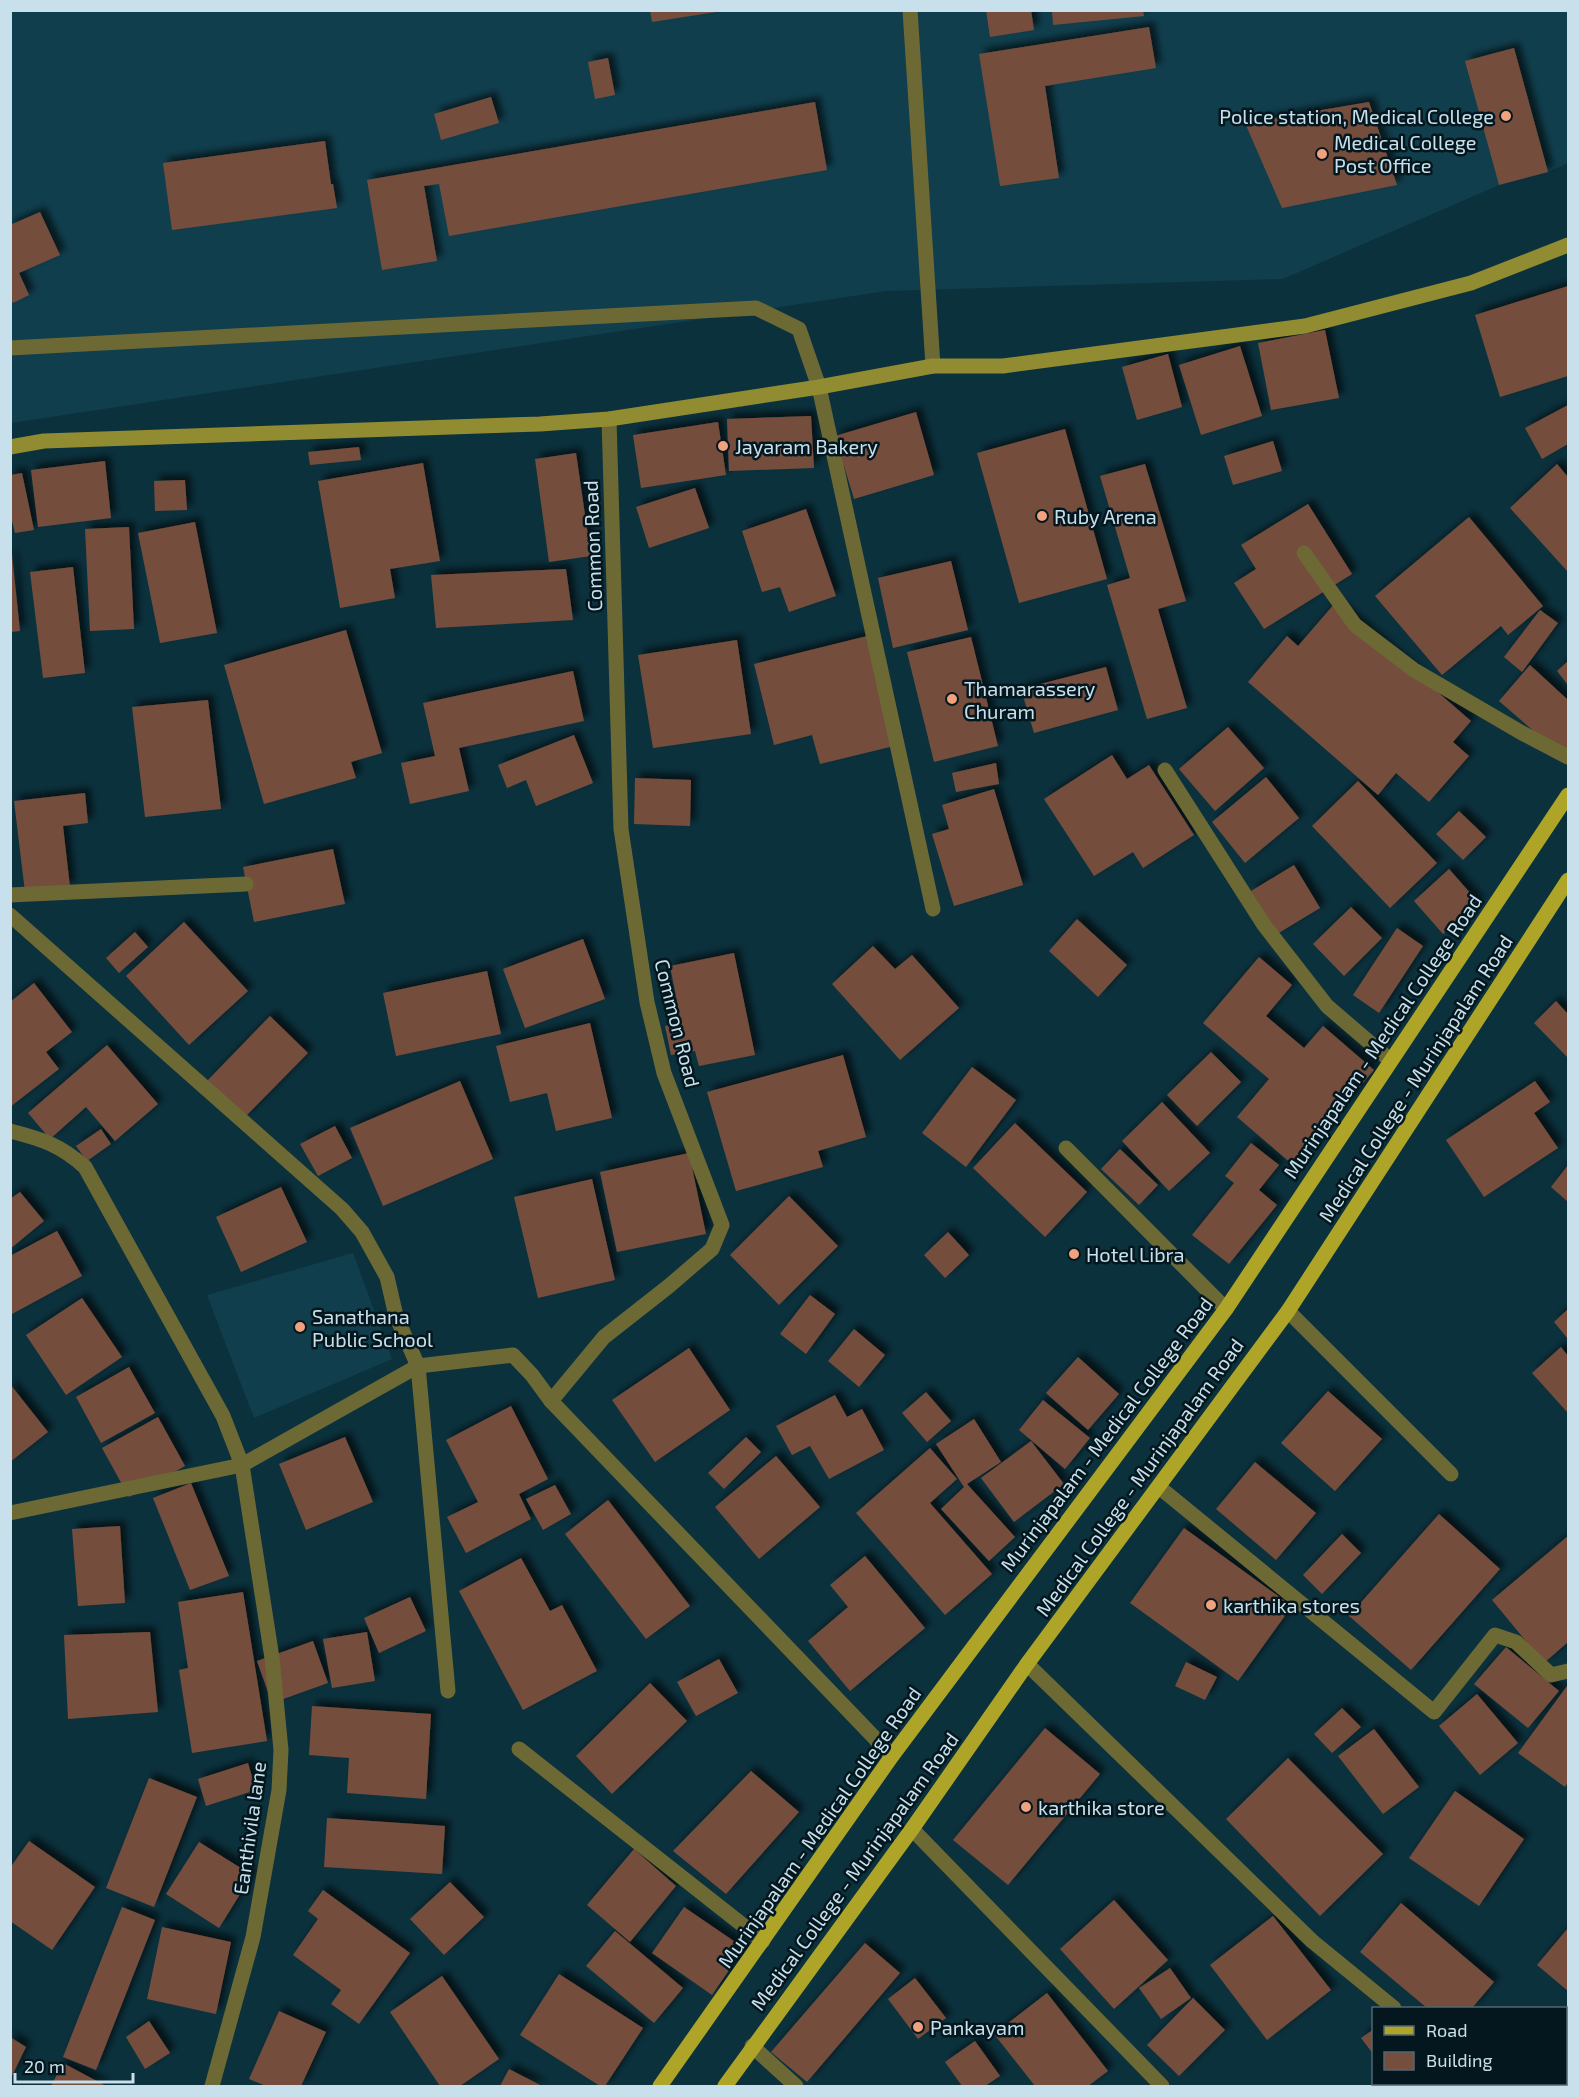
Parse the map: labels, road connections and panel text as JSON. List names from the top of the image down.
{
  "streets": {
    "main road": ["Murinjapalam - Medical College Road", "Medical College - Murinjapalam Road"],
    "street": ["Common Road", "Eanthivila lane"]
  },
  "places": [
    "Police station, Medical College",
    "Medical College Post Office",
    "Jayaram Bakery",
    "Ruby Arena",
    "Thamarassery Churam",
    "Hotel Libra",
    "Sanathana Public School",
    "karthika stores",
    "karthika store",
    "Pankayam"
  ],
  "legend": ["Road", "Building"],
  "scale_bar": "20 m"
}
